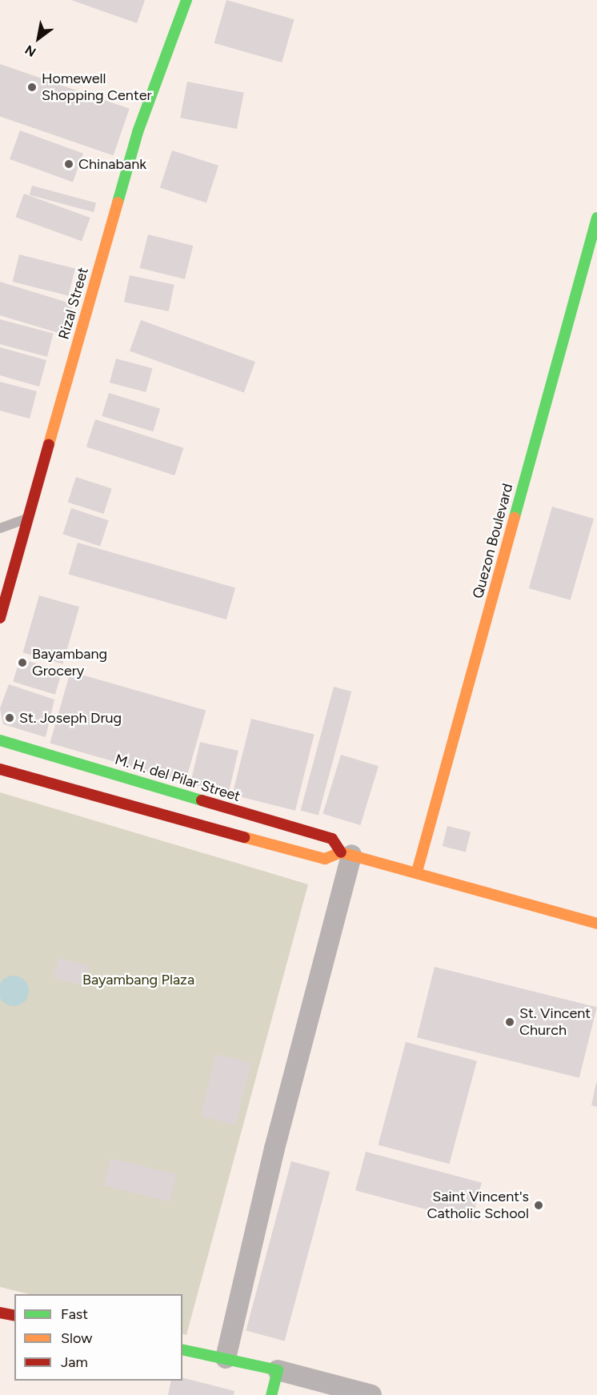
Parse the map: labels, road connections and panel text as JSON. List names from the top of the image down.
{
  "streets": {
    "street": ["Rizal Street", "Quezon Boulevard", "M. H. del Pilar Street"]
  },
  "crossings": [
    ["Quezon Boulevard", "M. H. del Pilar Street"]
  ],
  "parks": ["Bayambang Plaza"],
  "places": [
    "Homewell Shopping Center",
    "Chinabank",
    "Bayambang Grocery",
    "St. Joseph Drug",
    "St. Vincent Church",
    "Saint Vincent's Catholic School"
  ],
  "legend": ["Fast", "Slow", "Jam"],
  "north": "bottom left"
}
